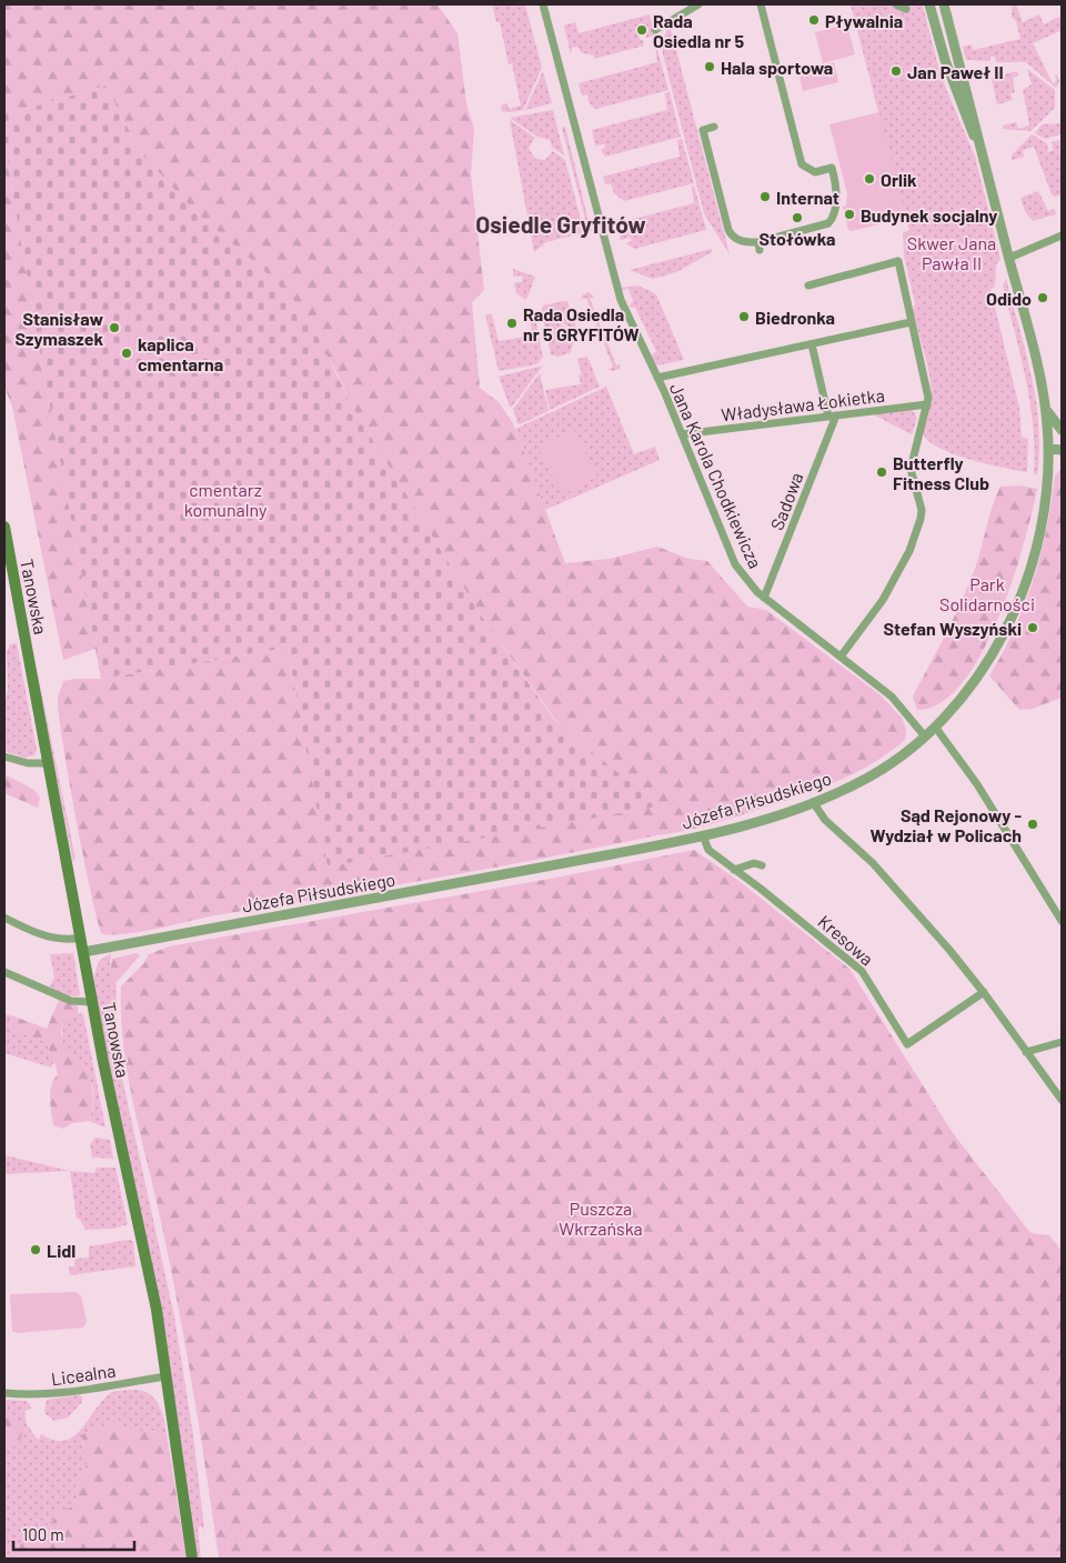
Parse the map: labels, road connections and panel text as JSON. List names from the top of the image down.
{
  "streets": {
    "main road": ["Tanowska"],
    "street": [
      "Władysława Łokietka",
      "Jana Karola Chodkiewicza",
      "Sadowa",
      "Józefa Piłsudskiego",
      "Kresowa",
      "Licealna"
    ]
  },
  "crossings": [
    ["Władysława Łokietka", "Jana Karola Chodkiewicza"],
    ["Władysława Łokietka", "Sadowa"],
    ["Jana Karola Chodkiewicza", "Sadowa"],
    ["Jana Karola Chodkiewicza", "Józefa Piłsudskiego"],
    ["Tanowska", "Józefa Piłsudskiego"],
    ["Tanowska", "Licealna"],
    ["Józefa Piłsudskiego", "Kresowa"]
  ],
  "districts": ["Osiedle Gryfitów"],
  "parks": [
    "Skwer Jana Pawła II",
    "cmentarz komunalny",
    "Park Solidarności",
    "Puszcza Wkrzańska"
  ],
  "places": [
    "Pływalnia",
    "Rada Osiedla nr 5",
    "Hala sportowa",
    "Jan Paweł II",
    "Orlik",
    "Internat",
    "Budynek socjalny",
    "Stołówka",
    "Odido",
    "Biedronka",
    "Rada Osiedla nr 5 GRYFITÓW",
    "Stanisław Szymaszek",
    "kaplica cmentarna",
    "Butterfly Fitness Club",
    "Stefan Wyszyński",
    "Sąd Rejonowy - Wydział w Policach",
    "Lidl"
  ],
  "scale_bar": "100 m"
}
